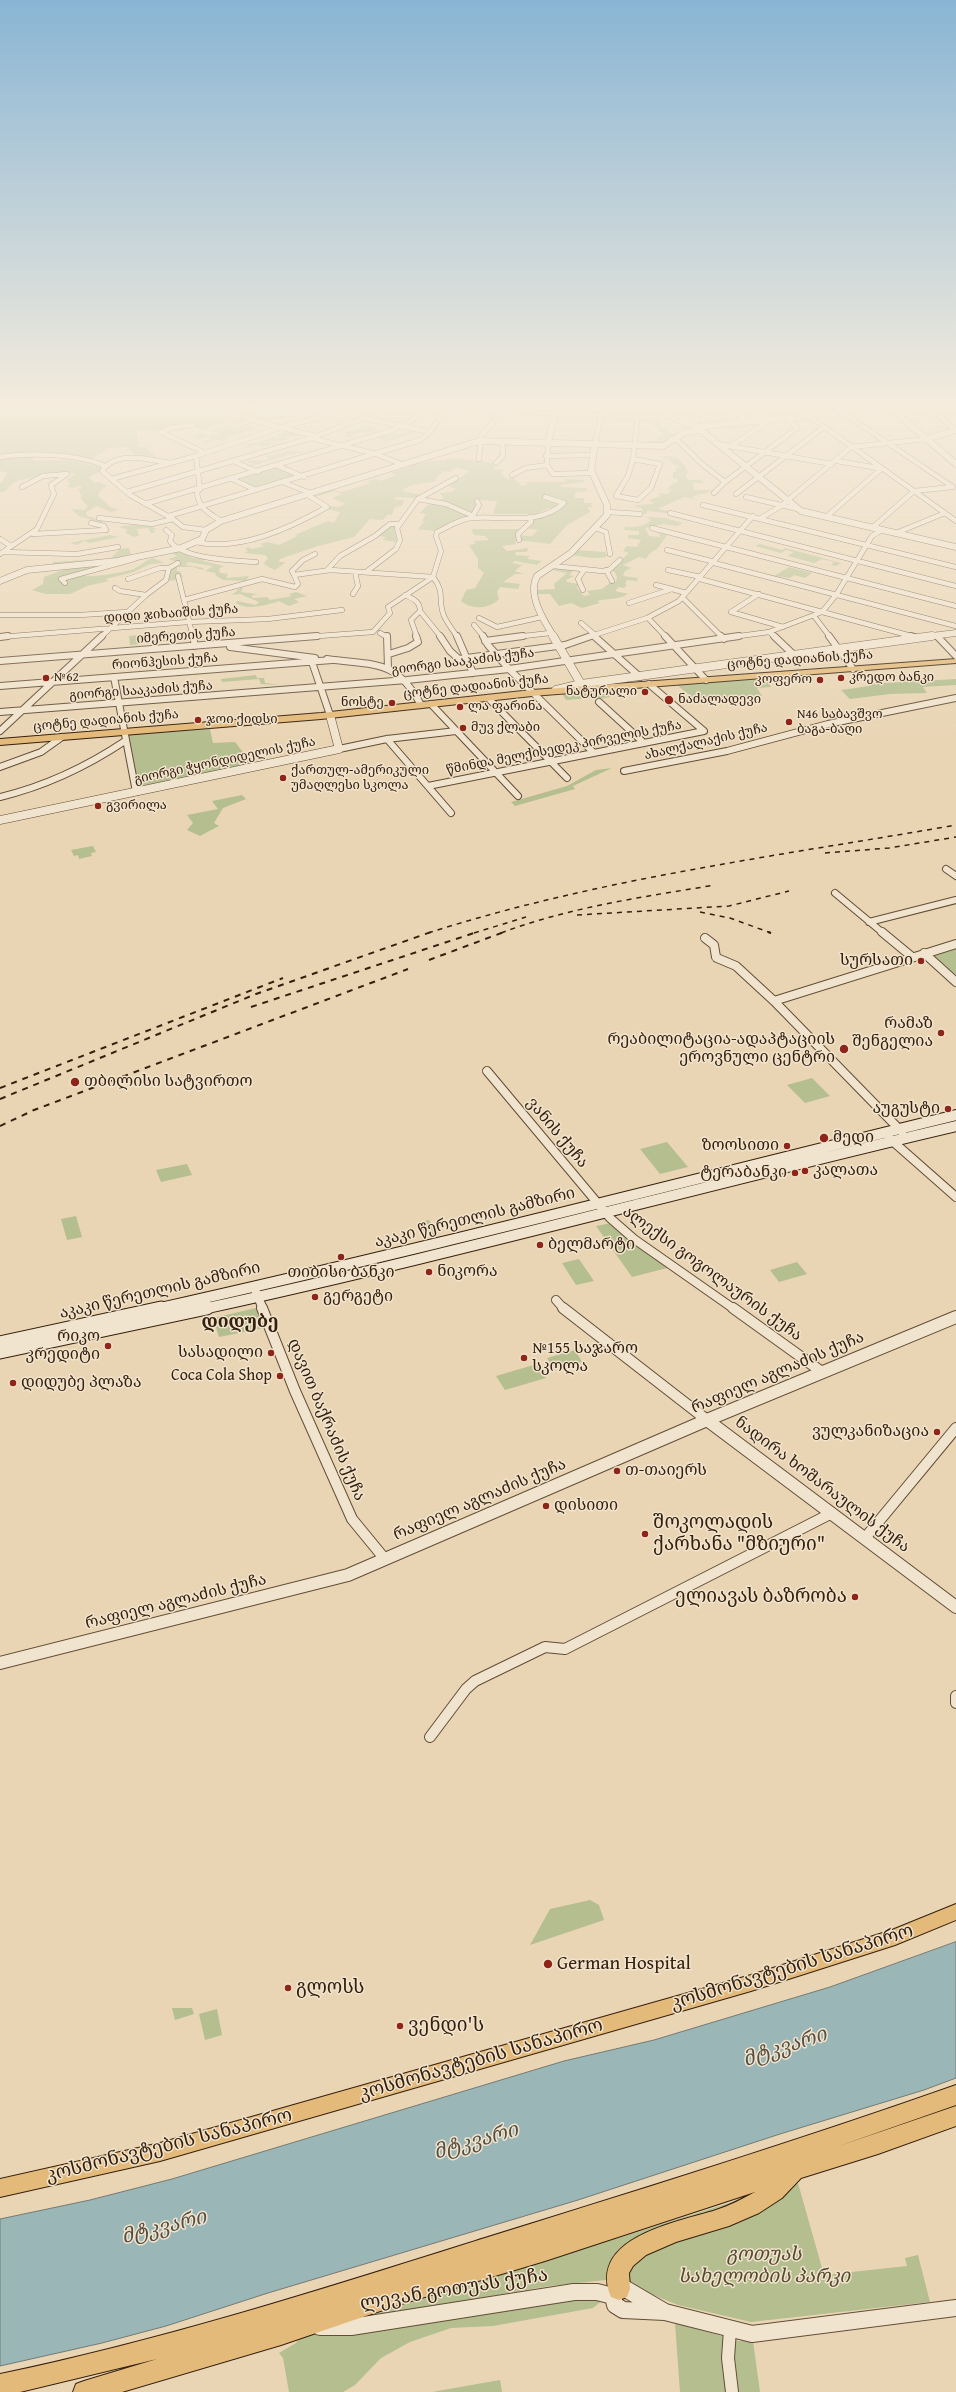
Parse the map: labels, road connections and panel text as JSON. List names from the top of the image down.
{
  "streets": {
    "main road": ["ცოტნე დადიანის ქუჩა", "აკაკი წერეთლის გამზირი", "კოსმონავტების სანაპირო"],
    "street": [
      "დიდი ჯიხაიშის ქუჩა",
      "იმერეთის ქუჩა",
      "რიონჰესის ქუჩა",
      "გიორგი სააკაძის ქუჩა",
      "ახალქალაქის ქუჩა",
      "წმინდა მელქისედეკ პირველის ქუჩა",
      "გიორგი ჭყონდიდელის ქუჩა",
      "ვანის ქუჩა",
      "ალექსი გოგოლაურის ქუჩა",
      "რაფიელ აგლაძის ქუჩა",
      "დავით ბაქრაძის ქუჩა",
      "ნადირა ხოშარაულის ქუჩა",
      "ლევან გოთუას ქუჩა"
    ]
  },
  "crossings": [
    ["ცოტნე დადიანის ქუჩა", "წმინდა მელქისედეკ პირველის ქუჩა"],
    ["ვანის ქუჩა", "აკაკი წერეთლის გამზირი"],
    ["ვანის ქუჩა", "ალექსი გოგოლაურის ქუჩა"],
    ["აკაკი წერეთლის გამზირი", "ალექსი გოგოლაურის ქუჩა"],
    ["აკაკი წერეთლის გამზირი", "დავით ბაქრაძის ქუჩა"],
    ["ალექსი გოგოლაურის ქუჩა", "რაფიელ აგლაძის ქუჩა"],
    ["რაფიელ აგლაძის ქუჩა", "დავით ბაქრაძის ქუჩა"],
    ["რაფიელ აგლაძის ქუჩა", "ნადირა ხოშარაულის ქუჩა"]
  ],
  "districts": ["დიდუბე"],
  "water": ["მტკვარი"],
  "parks": ["გოთუას სახელობის პარკი"],
  "places": [
    "№62",
    "კრედო ბანკი",
    "კოფერო",
    "ნატურალი",
    "ნაძალადევი",
    "ნოსტე",
    "ლა ფარინა",
    "ჯოი ქიდსი",
    "N46 საბავშვო ბაგა-ბაღი",
    "მუვ ქლაბი",
    "ქართულ-ამერიკული უმაღლესი სკოლა",
    "გვირილა",
    "სურსათი",
    "რამაზ შენგელია",
    "რეაბილიტაცია-ადაპტაციის ეროვნული ცენტრი",
    "თბილისი სატვირთო",
    "აუგუსტი",
    "მედი",
    "ზოოსითი",
    "კალათა",
    "ტერაბანკი",
    "ბელმარტი",
    "თიბისი ბანკი",
    "ნიკორა",
    "გერგეტი",
    "რიკო კრედიტი",
    "სასადილი",
    "№155 საჯარო სკოლა",
    "Coca Cola Shop",
    "დიდუბე პლაზა",
    "ვულკანიზაცია",
    "თ-თაიერს",
    "დისითი",
    "შოკოლადის ქარხანა \"მზიური\"",
    "ელიავას ბაზრობა",
    "German Hospital",
    "გლოსს",
    "ვენდი'ს"
  ]
}
